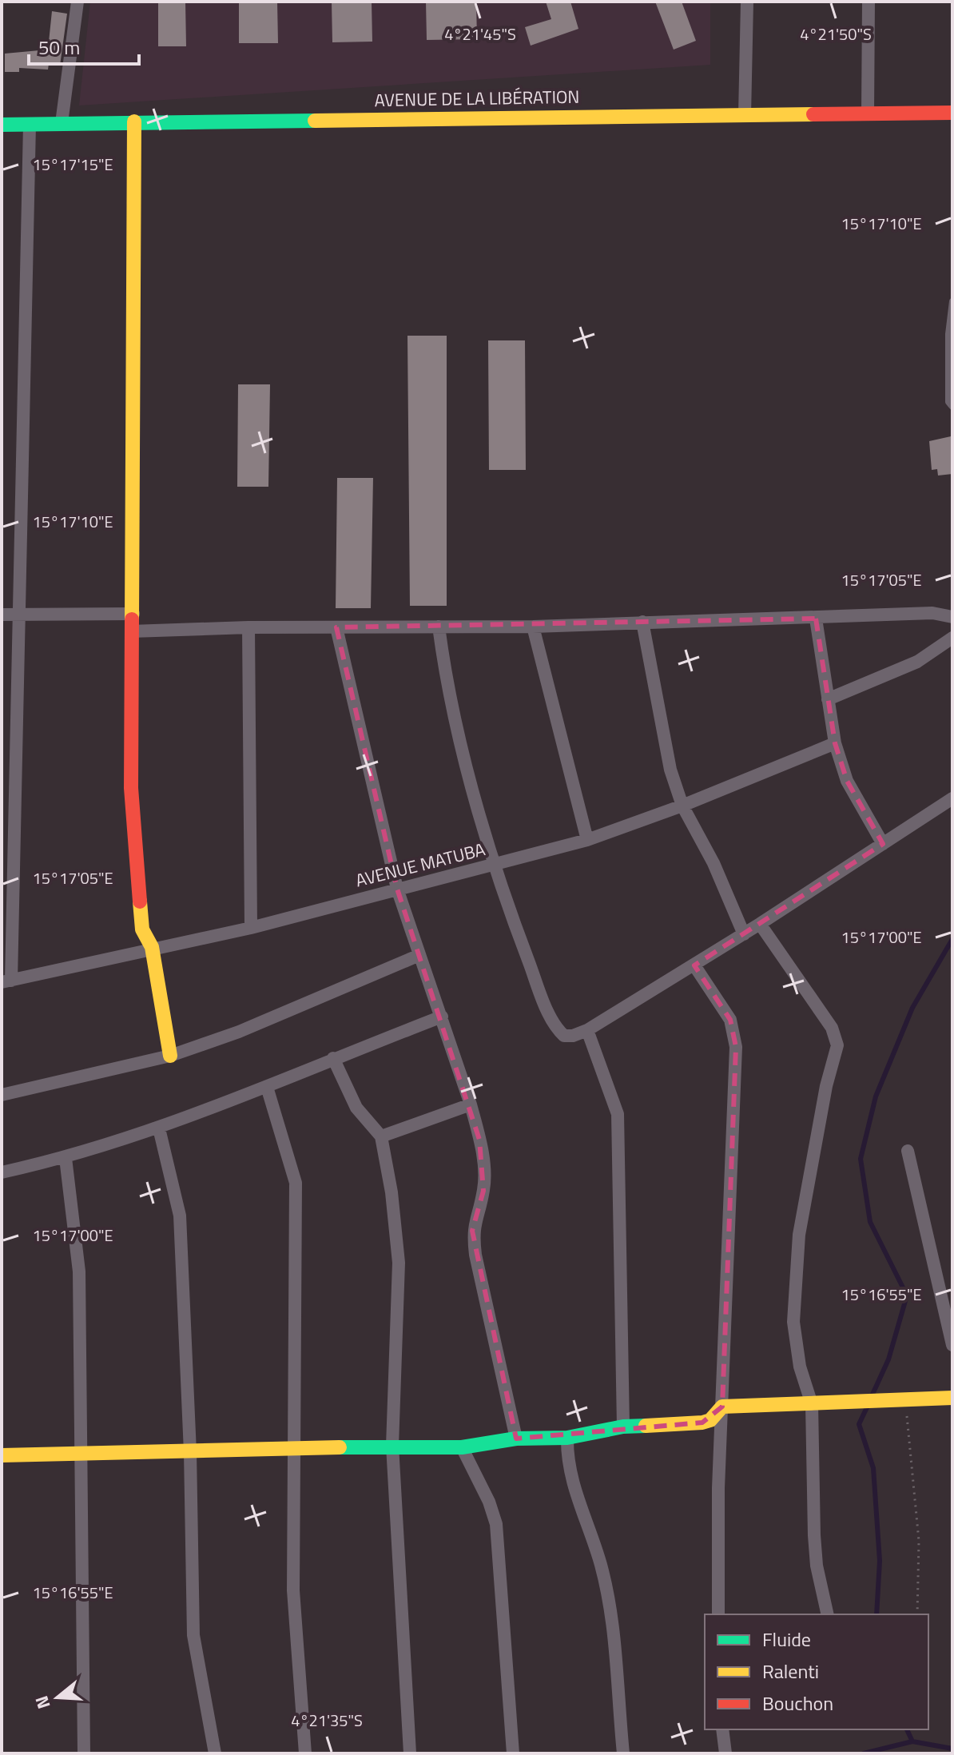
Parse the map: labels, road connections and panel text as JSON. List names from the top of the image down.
{
  "streets": {
    "main road": ["AVENUE DE LA LIBÉRATION"],
    "street": ["AVENUE MATUBA"]
  },
  "legend": ["Fluide", "Ralenti", "Bouchon"],
  "scale_bar": "50 m",
  "north": "left",
  "coordinates": [
    "4°21'45\"S",
    "4°21'50\"S",
    "15°17'15\"E",
    "15°17'10\"E",
    "15°17'05\"E",
    "15°17'00\"E",
    "15°16'55\"E",
    "4°21'35\"S"
  ]
}
